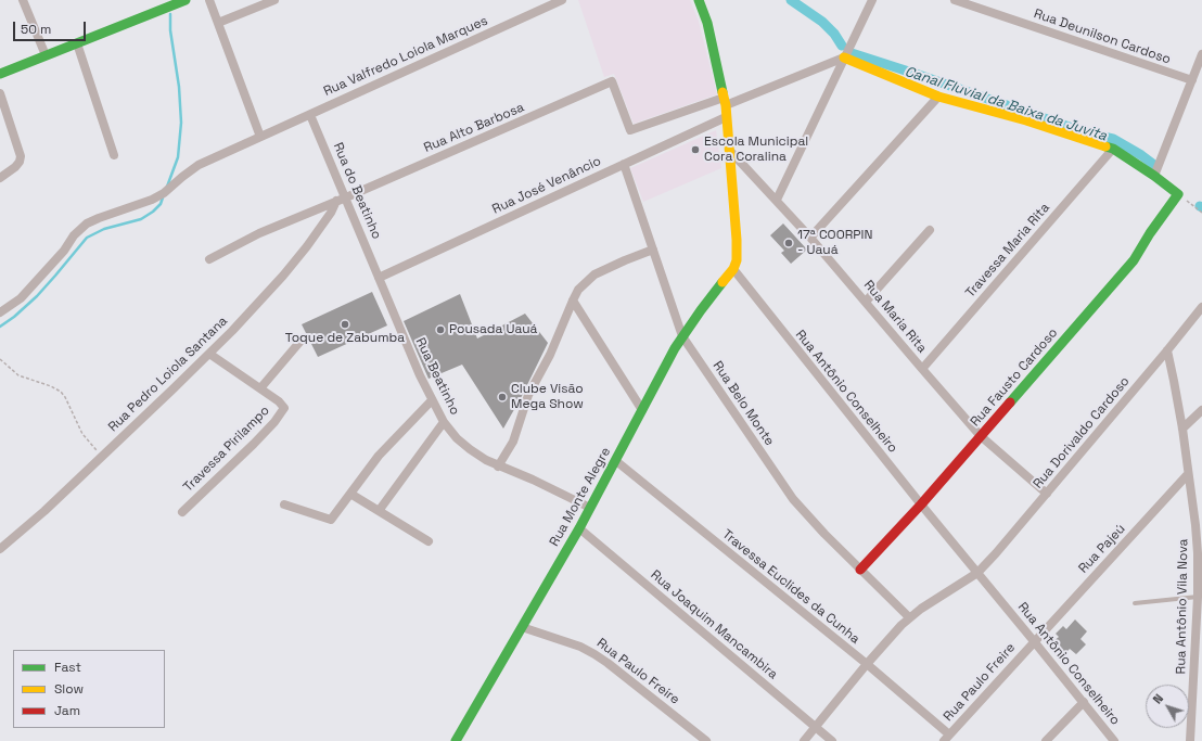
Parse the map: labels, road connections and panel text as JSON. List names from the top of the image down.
{
  "streets": {
    "street": [
      "Rua Deunilson Cardoso",
      "Rua Valfredo Loiola Marques",
      "Rua Alto Barbosa",
      "Rua José Venâncio",
      "Rua do Beatinho",
      "Travessa Maria Rita",
      "Rua Maria Rita",
      "Rua Pedro Loiola Santana",
      "Rua Beatinho",
      "Rua Fausto Cardoso",
      "Rua Antônio Conselheiro",
      "Rua Belo Monte",
      "Rua Dorivaldo Cardoso",
      "Travessa Pirilampo",
      "Rua Monte Alegre",
      "Rua Pajeú",
      "Travessa Euclides da Cunha",
      "Rua Antônio Vila Nova",
      "Rua Joaquim Mancambira",
      "Rua Paulo Freire"
    ]
  },
  "crossings": [
    ["Rua Valfredo Loiola Marques", "Rua do Beatinho"],
    ["Rua Alto Barbosa", "Rua do Beatinho"],
    ["Rua Alto Barbosa", "Rua Pedro Loiola Santana"],
    ["Rua José Venâncio", "Rua do Beatinho"],
    ["Rua José Venâncio", "Rua Beatinho"],
    ["Rua José Venâncio", "Rua Belo Monte"],
    ["Rua do Beatinho", "Rua Beatinho"],
    ["Travessa Maria Rita", "Rua Maria Rita"],
    ["Rua Maria Rita", "Rua Fausto Cardoso"],
    ["Rua Maria Rita", "Rua Dorivaldo Cardoso"],
    ["Rua Pedro Loiola Santana", "Travessa Pirilampo"],
    ["Rua Fausto Cardoso", "Rua Antônio Conselheiro"],
    ["Rua Fausto Cardoso", "Rua Belo Monte"],
    ["Rua Antônio Conselheiro", "Rua Dorivaldo Cardoso"],
    ["Rua Antônio Conselheiro", "Rua Monte Alegre"],
    ["Rua Antônio Conselheiro", "Rua Pajeú"],
    ["Rua Antônio Conselheiro", "Rua Paulo Freire"],
    ["Rua Belo Monte", "Rua Dorivaldo Cardoso"],
    ["Rua Belo Monte", "Rua Monte Alegre"],
    ["Rua Dorivaldo Cardoso", "Travessa Euclides da Cunha"],
    ["Rua Dorivaldo Cardoso", "Rua Antônio Vila Nova"],
    ["Rua Dorivaldo Cardoso", "Rua Joaquim Mancambira"],
    ["Rua Monte Alegre", "Travessa Euclides da Cunha"],
    ["Rua Monte Alegre", "Rua Joaquim Mancambira"],
    ["Rua Monte Alegre", "Rua Paulo Freire"],
    ["Rua Pajeú", "Rua Antônio Vila Nova"],
    ["Rua Pajeú", "Rua Paulo Freire"],
    ["Travessa Euclides da Cunha", "Rua Paulo Freire"]
  ],
  "water": ["Canal Fluvial da Baixa da Juvita"],
  "places": [
    "Escola Municipal Cora Coralina",
    "17ª COORPIN - Uauá",
    "Toque de Zabumba",
    "Pousada Uauá",
    "Clube Visão Mega Show"
  ],
  "legend": ["Fast", "Slow", "Jam"],
  "scale_bar": "50 m",
  "north": "top left"
}
